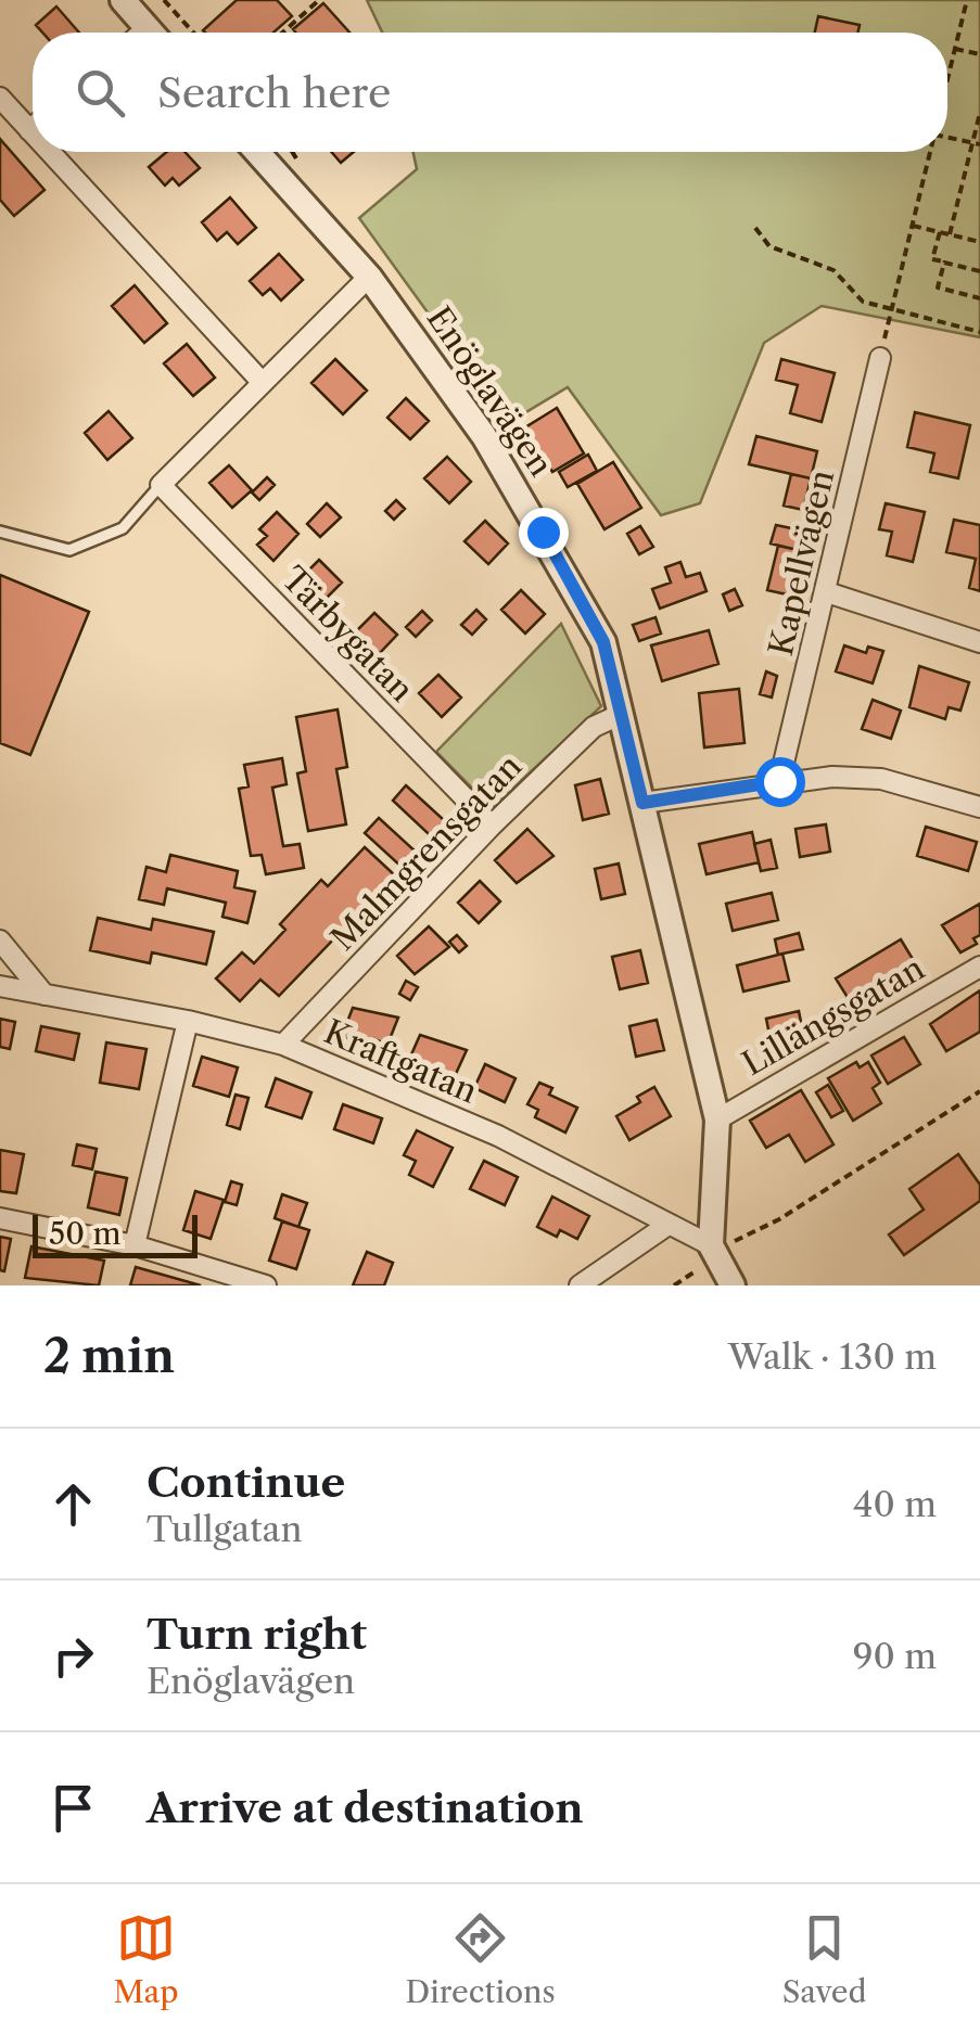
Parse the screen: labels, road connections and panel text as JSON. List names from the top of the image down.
{
  "streets": {
    "street": [
      "Enöglavägen",
      "Kapellvägen",
      "Tärbygatan",
      "Malmgrensgatan",
      "Lillängsgatan",
      "Kraftgatan"
    ]
  },
  "crossings": [
    ["Enöglavägen", "Malmgrensgatan"],
    ["Enöglavägen", "Lillängsgatan"],
    ["Enöglavägen", "Kraftgatan"],
    ["Tärbygatan", "Malmgrensgatan"],
    ["Malmgrensgatan", "Kraftgatan"]
  ],
  "scale_bar": "50 m",
  "page": {
    "search": "Search here",
    "scale": "50 m",
    "heading": ["2 min", "Walk · 130 m"],
    "list": [
      ["Continue", "Tullgatan", "40 m"],
      ["Turn right", "Enöglavägen", "90 m"],
      "Arrive at destination"
    ],
    "nav": ["Map", "Directions", "Saved"]
  }
}
